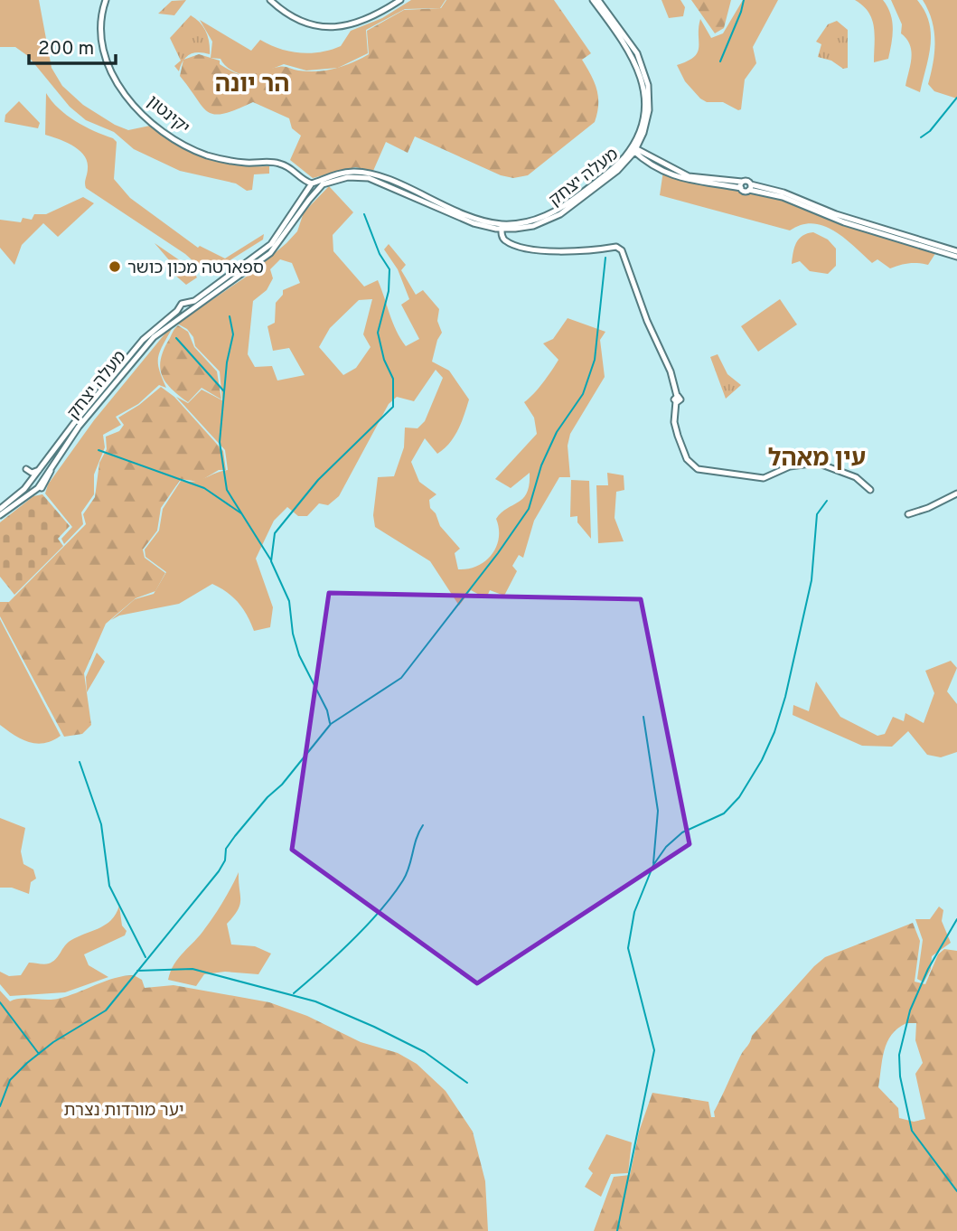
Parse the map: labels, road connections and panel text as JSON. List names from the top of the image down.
{
  "streets": {
    "street": ["יקינטון", "מעלה יצחק"]
  },
  "crossings": [
    ["יקינטון", "מעלה יצחק"]
  ],
  "districts": ["הר יונה", "עין מאהל"],
  "parks": ["יער מורדות נצרת"],
  "places": ["ספארטה מכון כושר"],
  "scale_bar": "200 m"
}
